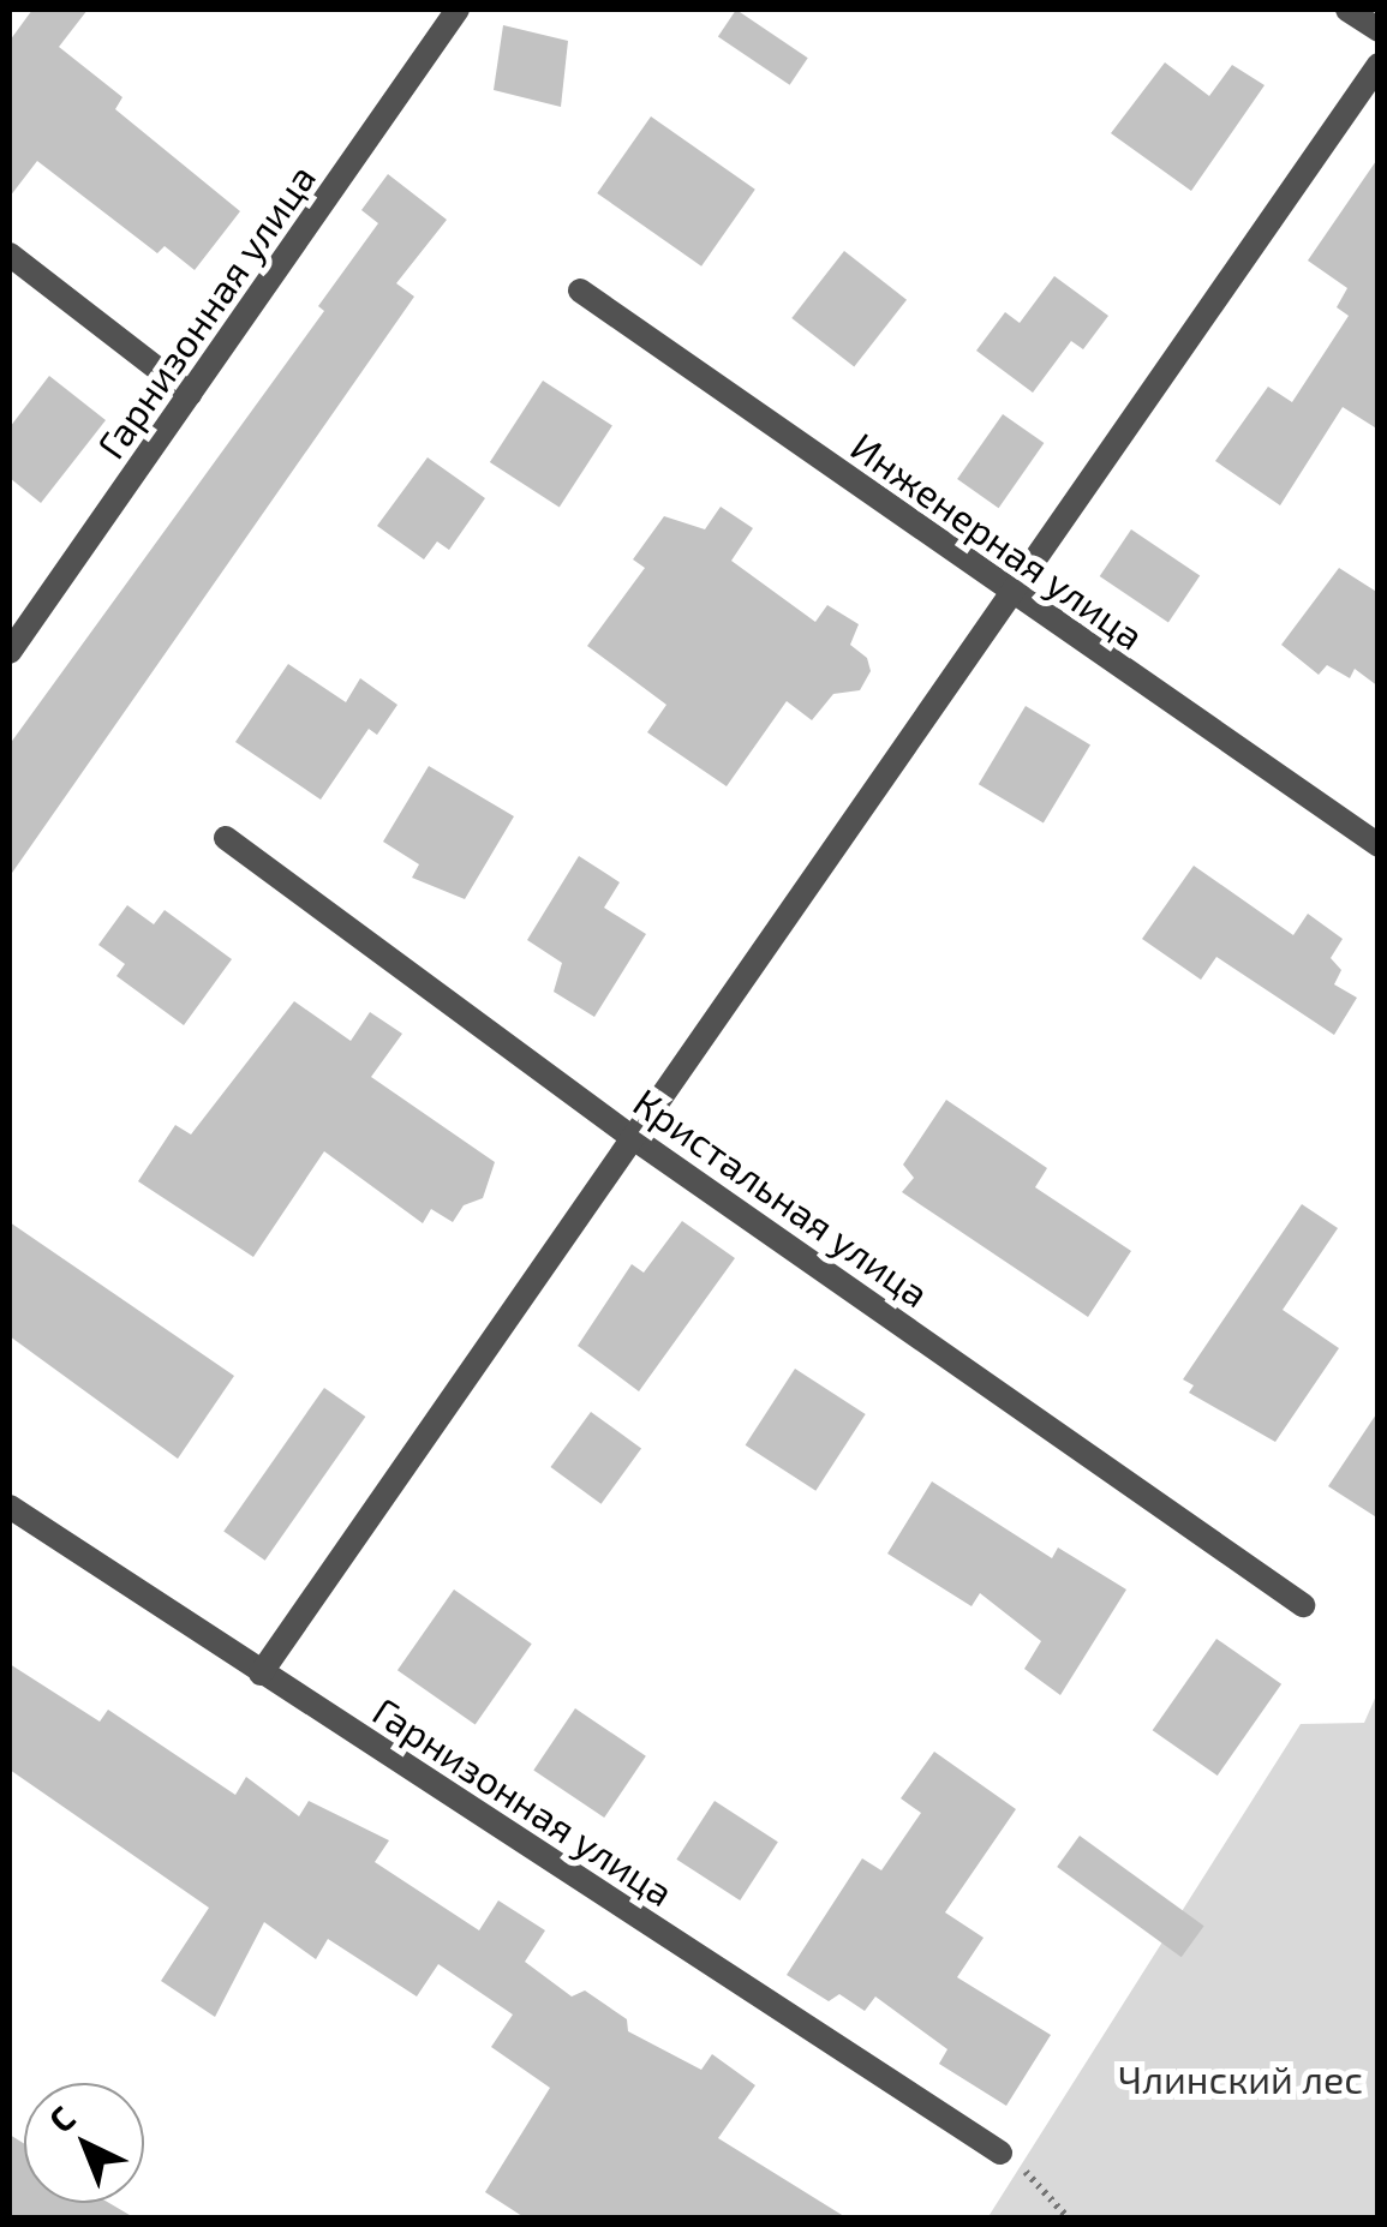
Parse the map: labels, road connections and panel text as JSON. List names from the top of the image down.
{
  "streets": {
    "street": ["Гарнизонная улица", "Инженерная улица", "Кристальная улица"]
  },
  "parks": ["Члинский лес"],
  "north": "top left"
}
